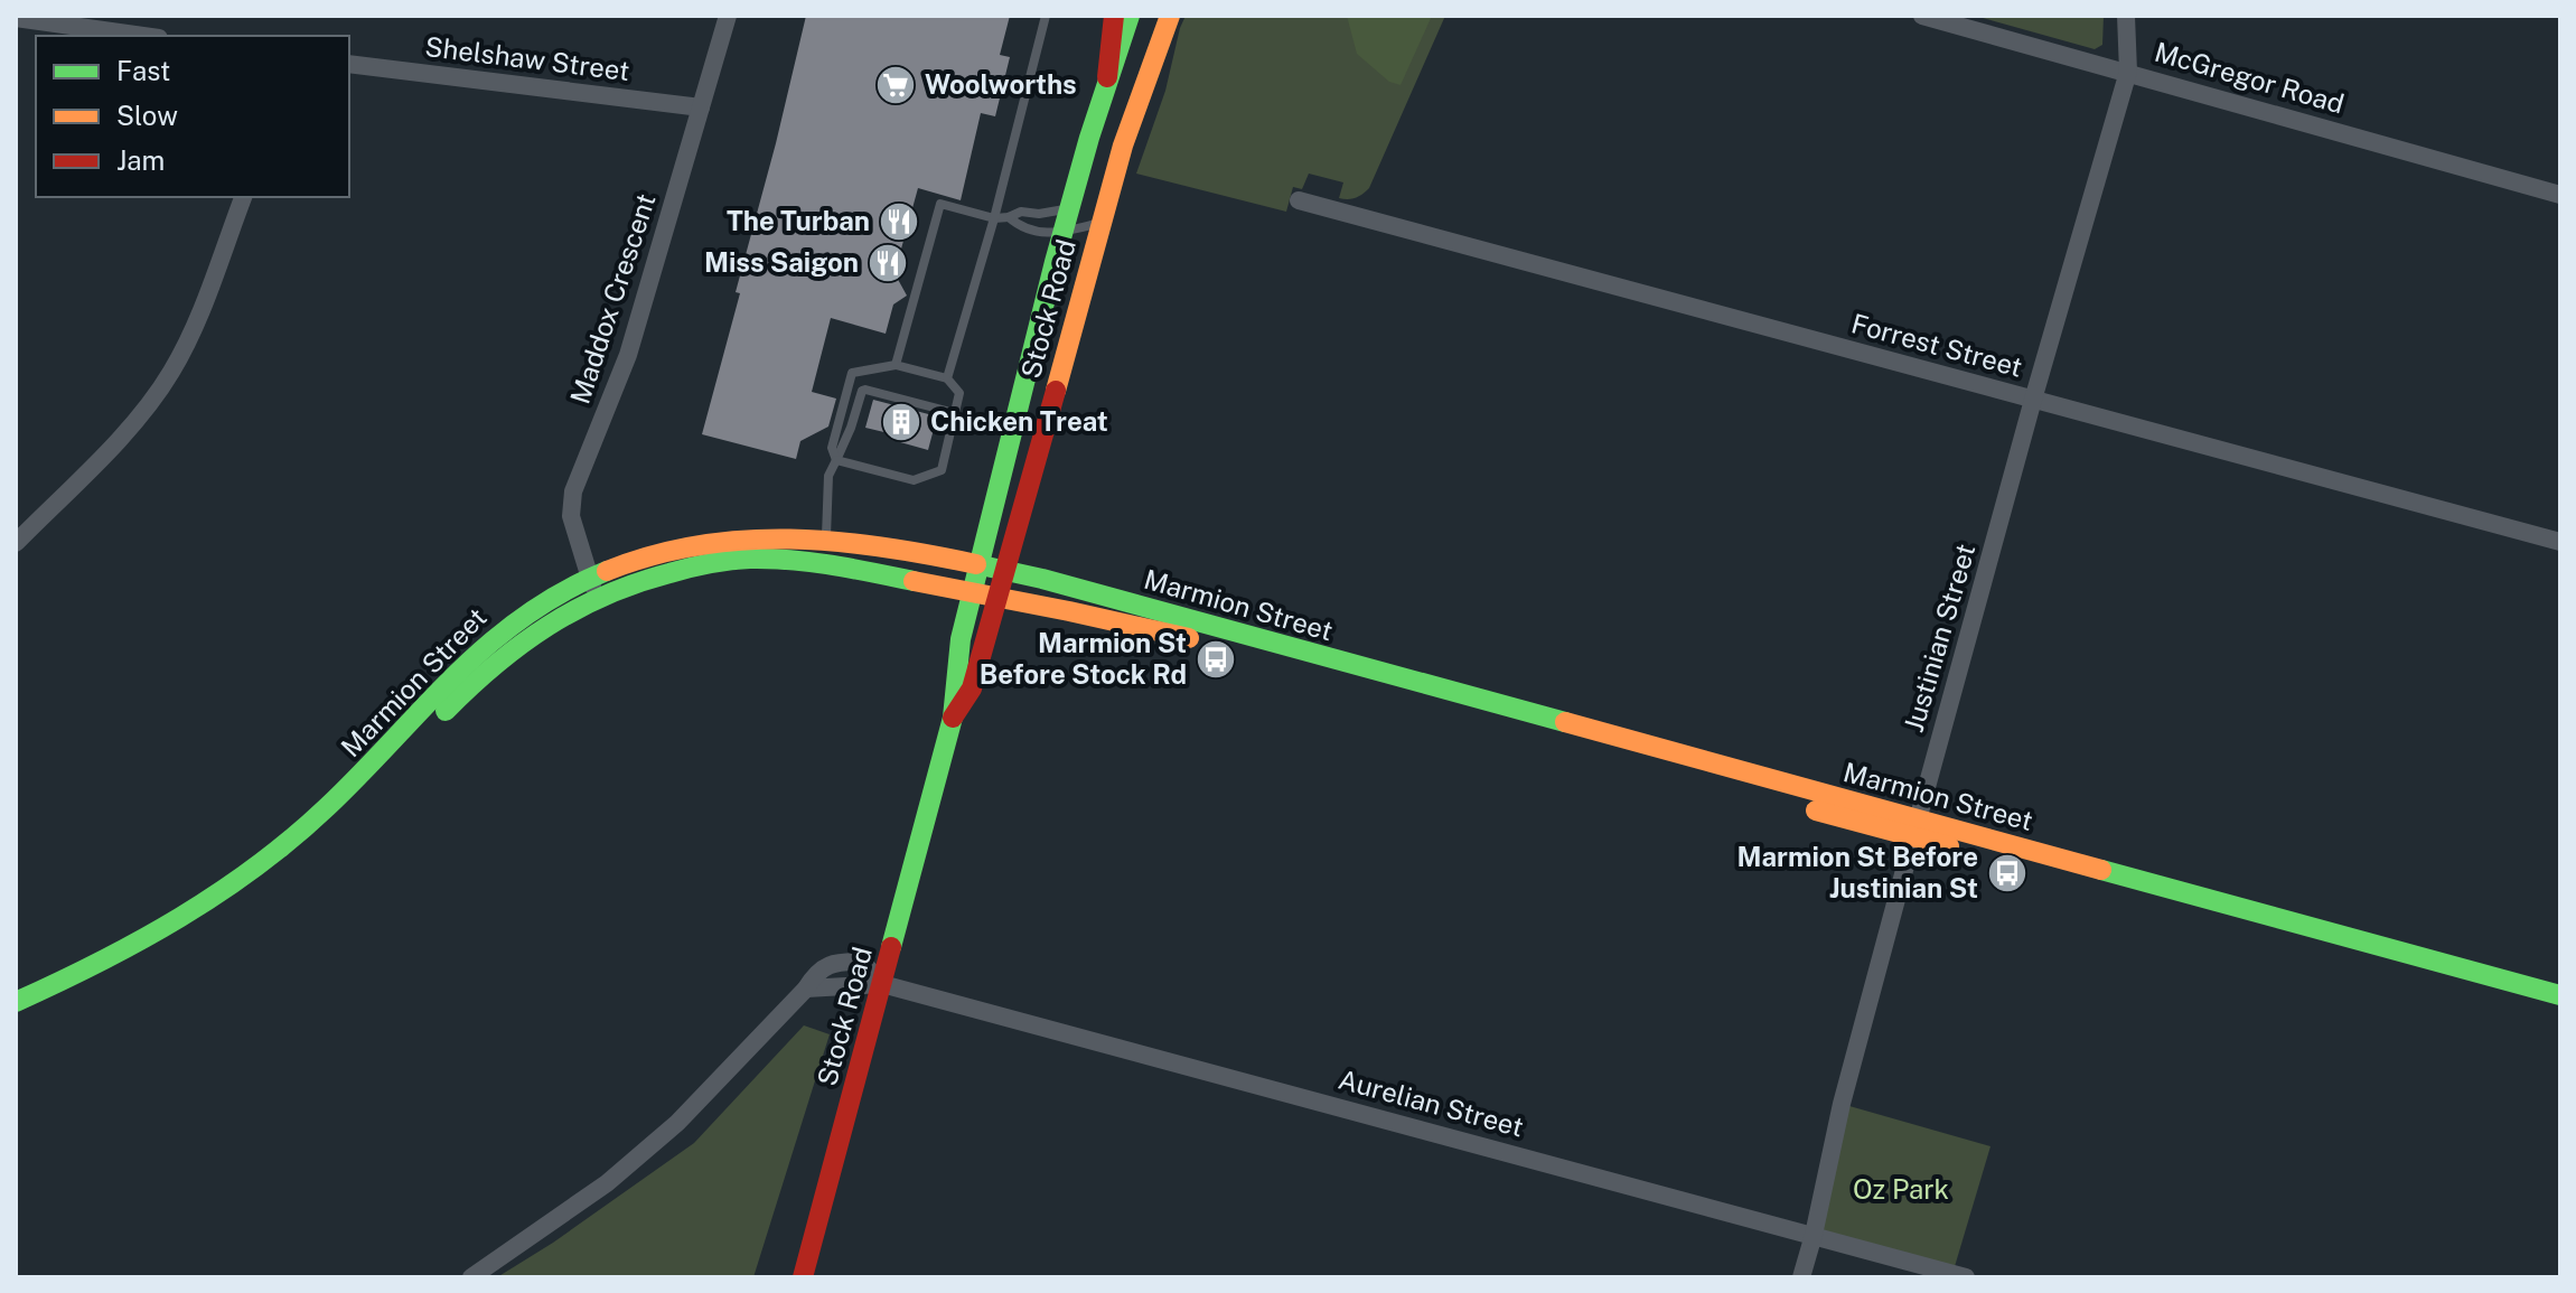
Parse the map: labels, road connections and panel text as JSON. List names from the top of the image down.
{
  "streets": {
    "main road": ["Stock Road", "Marmion Street"],
    "street": [
      "Shelshaw Street",
      "McGregor Road",
      "Maddox Crescent",
      "Forrest Street",
      "Justinian Street",
      "Aurelian Street"
    ]
  },
  "crossings": [
    ["Shelshaw Street", "Maddox Crescent"],
    ["McGregor Road", "Justinian Street"],
    ["Maddox Crescent", "Marmion Street"],
    ["Stock Road", "Marmion Street"],
    ["Stock Road", "Aurelian Street"],
    ["Forrest Street", "Justinian Street"],
    ["Marmion Street", "Justinian Street"],
    ["Justinian Street", "Aurelian Street"]
  ],
  "parks": ["Oz Park"],
  "places": {
    "supermarket": ["Woolworths"],
    "restaurant": ["The Turban", "Miss Saigon"],
    "building": ["Chicken Treat"],
    "bus stop": ["Marmion St Before Stock Rd", "Marmion St Before Justinian St"]
  },
  "legend": ["Fast", "Slow", "Jam"]
}
